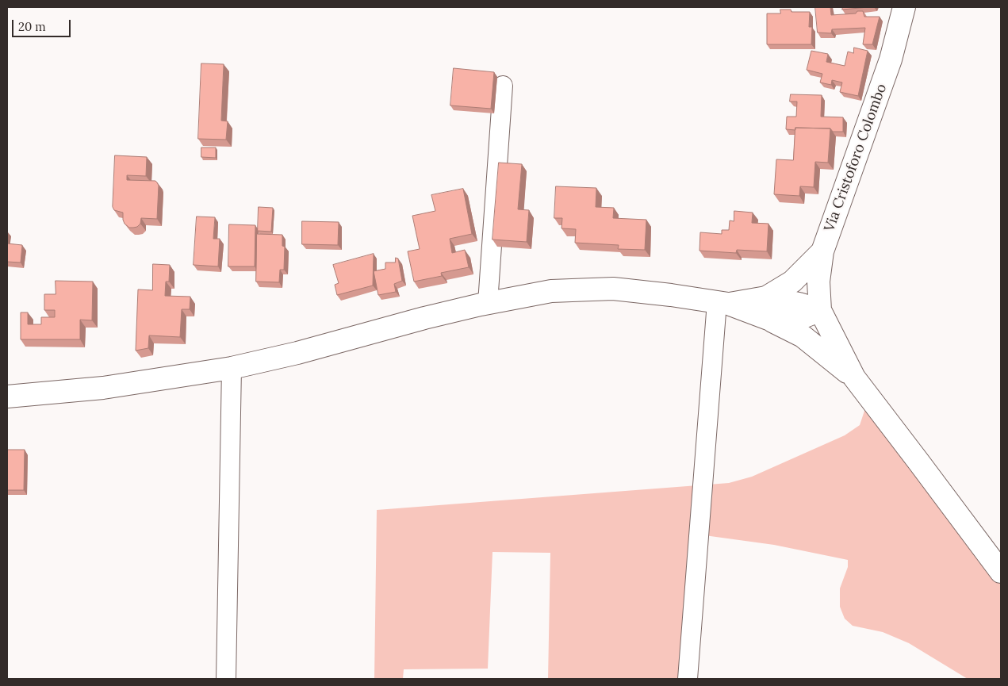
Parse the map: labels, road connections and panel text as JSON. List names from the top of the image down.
{
  "streets": {
    "main road": ["Via Cristoforo Colombo"]
  },
  "scale_bar": "20 m"
}
